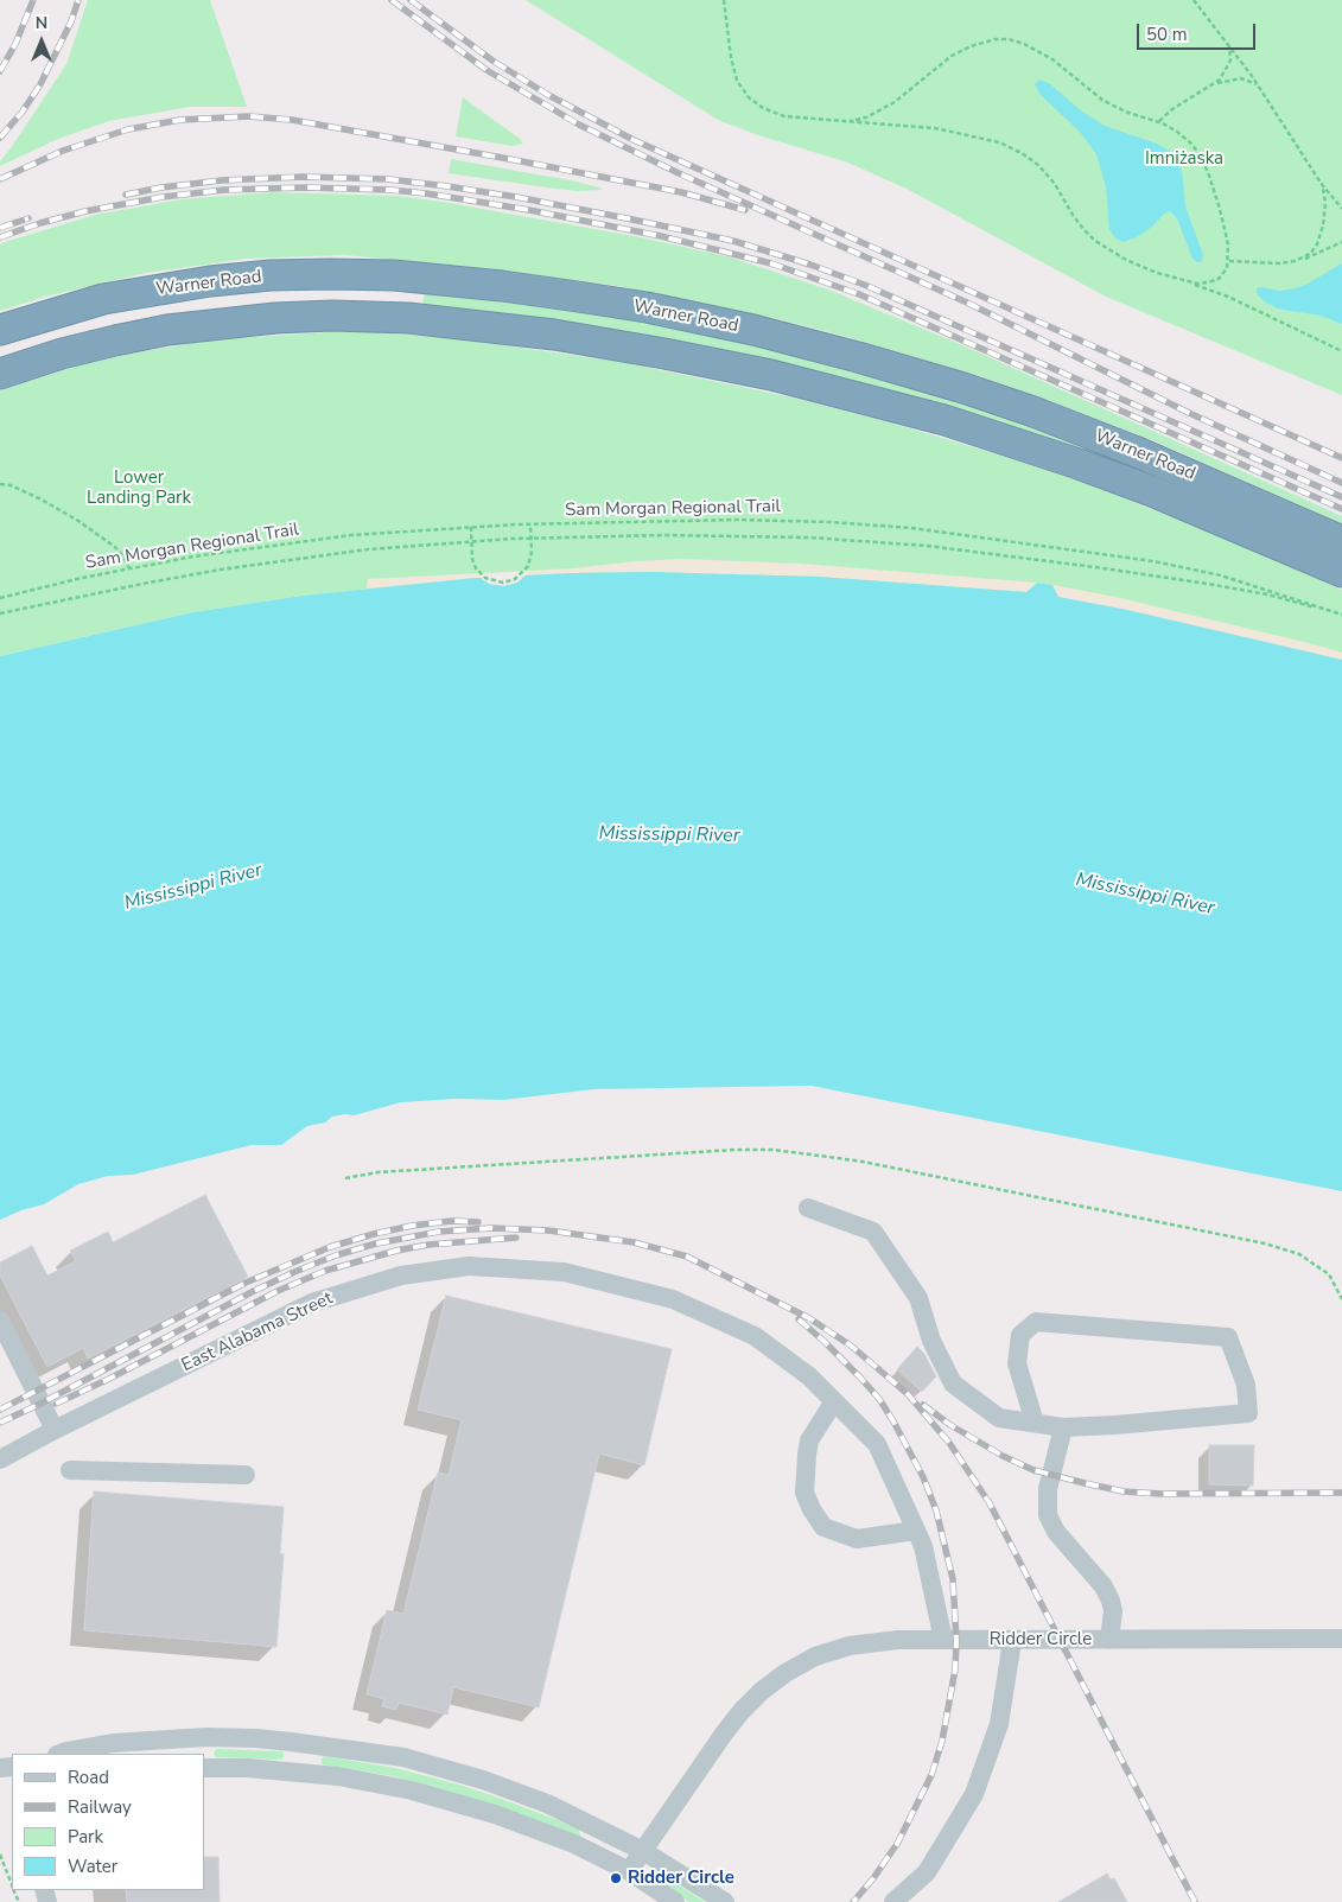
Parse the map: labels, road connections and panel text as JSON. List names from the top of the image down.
{
  "streets": {
    "highway": ["Warner Road"],
    "street": ["East Alabama Street", "Ridder Circle"],
    "path": ["Sam Morgan Regional Trail"]
  },
  "crossings": [
    ["East Alabama Street", "Ridder Circle"]
  ],
  "water": ["Mississippi River"],
  "parks": ["Imniżaska", "Lower Landing Park"],
  "places": ["Ridder Circle"],
  "legend": [
    "Road",
    "Railway",
    "Park",
    "Water"
  ],
  "scale_bar": "50 m",
  "north": "top"
}
